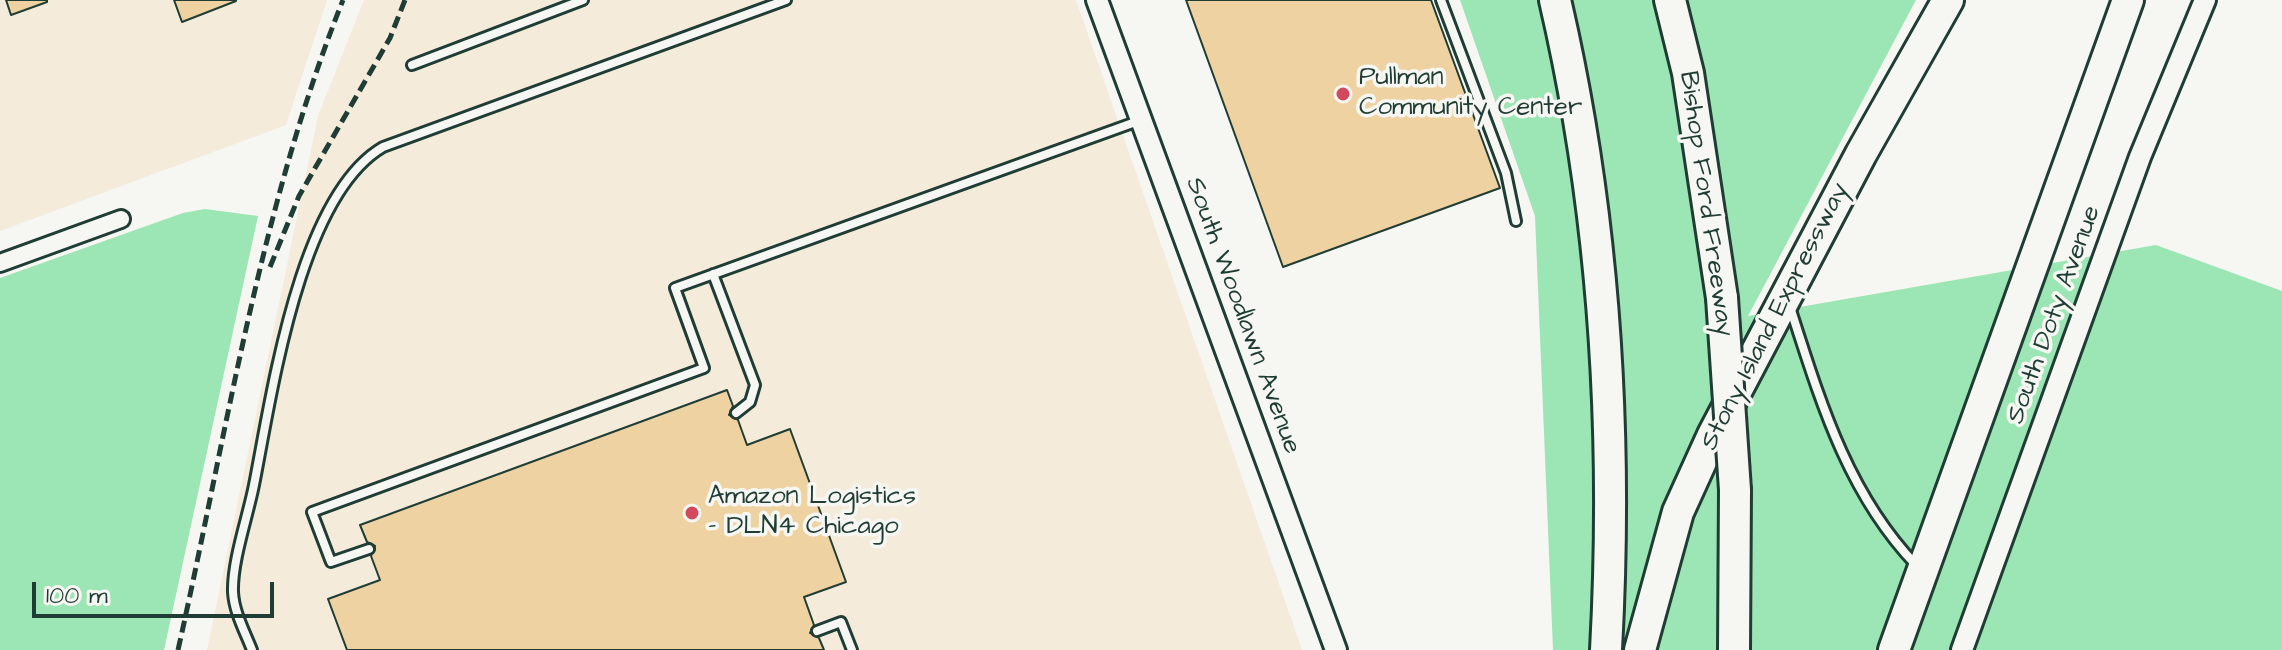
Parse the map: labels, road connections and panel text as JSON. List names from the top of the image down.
{
  "streets": {
    "highway": ["Bishop Ford Freeway", "Stony Island Expressway"],
    "street": ["South Doty Avenue", "South Woodlawn Avenue"]
  },
  "places": ["Pullman Community Center", "Amazon Logistics - DLN4 Chicago"],
  "scale_bar": "100 m"
}
